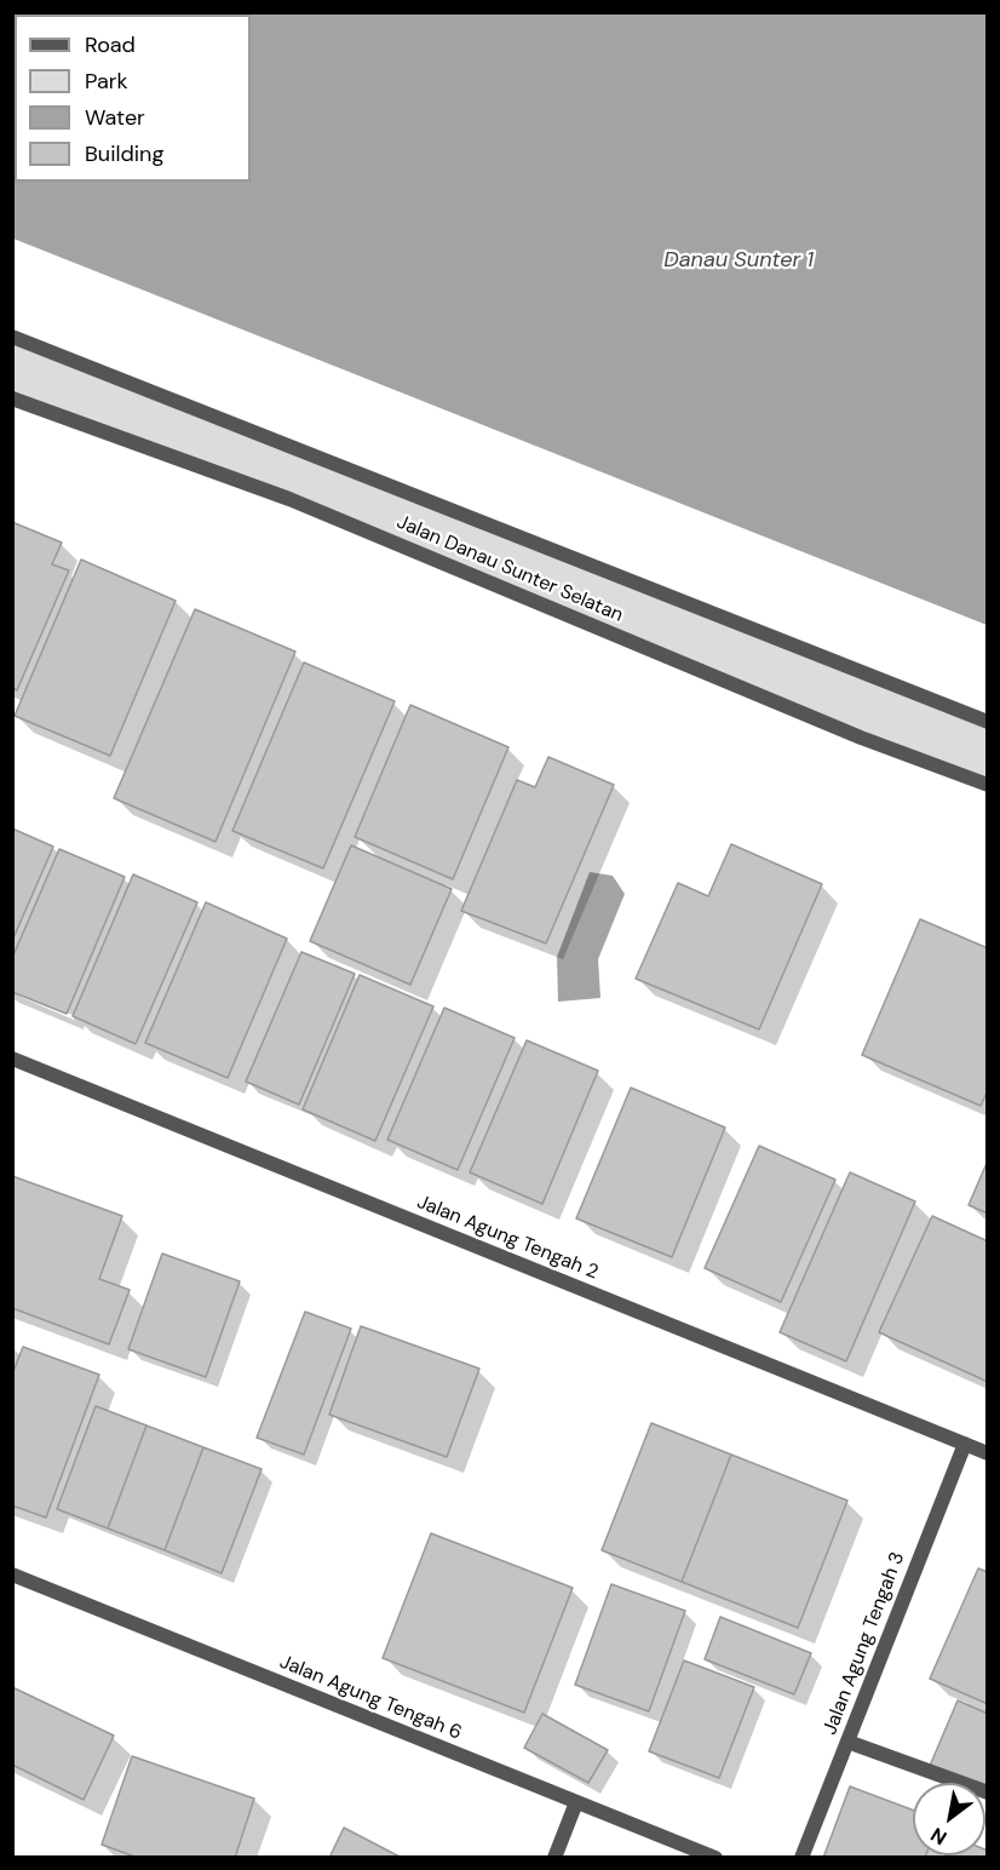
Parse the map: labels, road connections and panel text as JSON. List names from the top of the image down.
{
  "streets": {
    "street": [
      "Jalan Danau Sunter Selatan",
      "Jalan Agung Tengah 2",
      "Jalan Agung Tengah 3",
      "Jalan Agung Tengah 6"
    ]
  },
  "crossings": [
    ["Jalan Agung Tengah 2", "Jalan Agung Tengah 3"]
  ],
  "water": ["Danau Sunter 1"],
  "legend": [
    "Road",
    "Park",
    "Water",
    "Building"
  ],
  "north": "bottom left"
}
